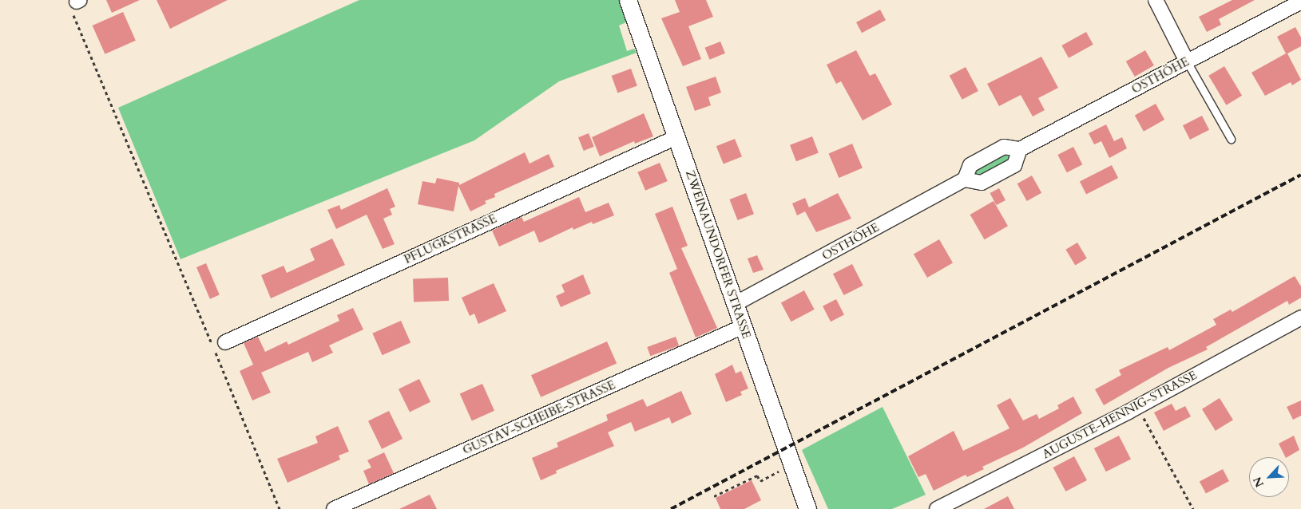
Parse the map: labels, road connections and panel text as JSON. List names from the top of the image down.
{
  "streets": {
    "street": [
      "OSTHÖHE",
      "PFLUGKSTRASSE",
      "ZWEINAUNDORFER STRASSE",
      "AUGUSTE-HENNIG-STRASSE",
      "GUSTAV-SCHEIBE-STRASSE"
    ]
  },
  "crossings": [
    ["OSTHÖHE", "ZWEINAUNDORFER STRASSE"],
    ["PFLUGKSTRASSE", "ZWEINAUNDORFER STRASSE"],
    ["ZWEINAUNDORFER STRASSE", "GUSTAV-SCHEIBE-STRASSE"]
  ],
  "north": "bottom left"
}
